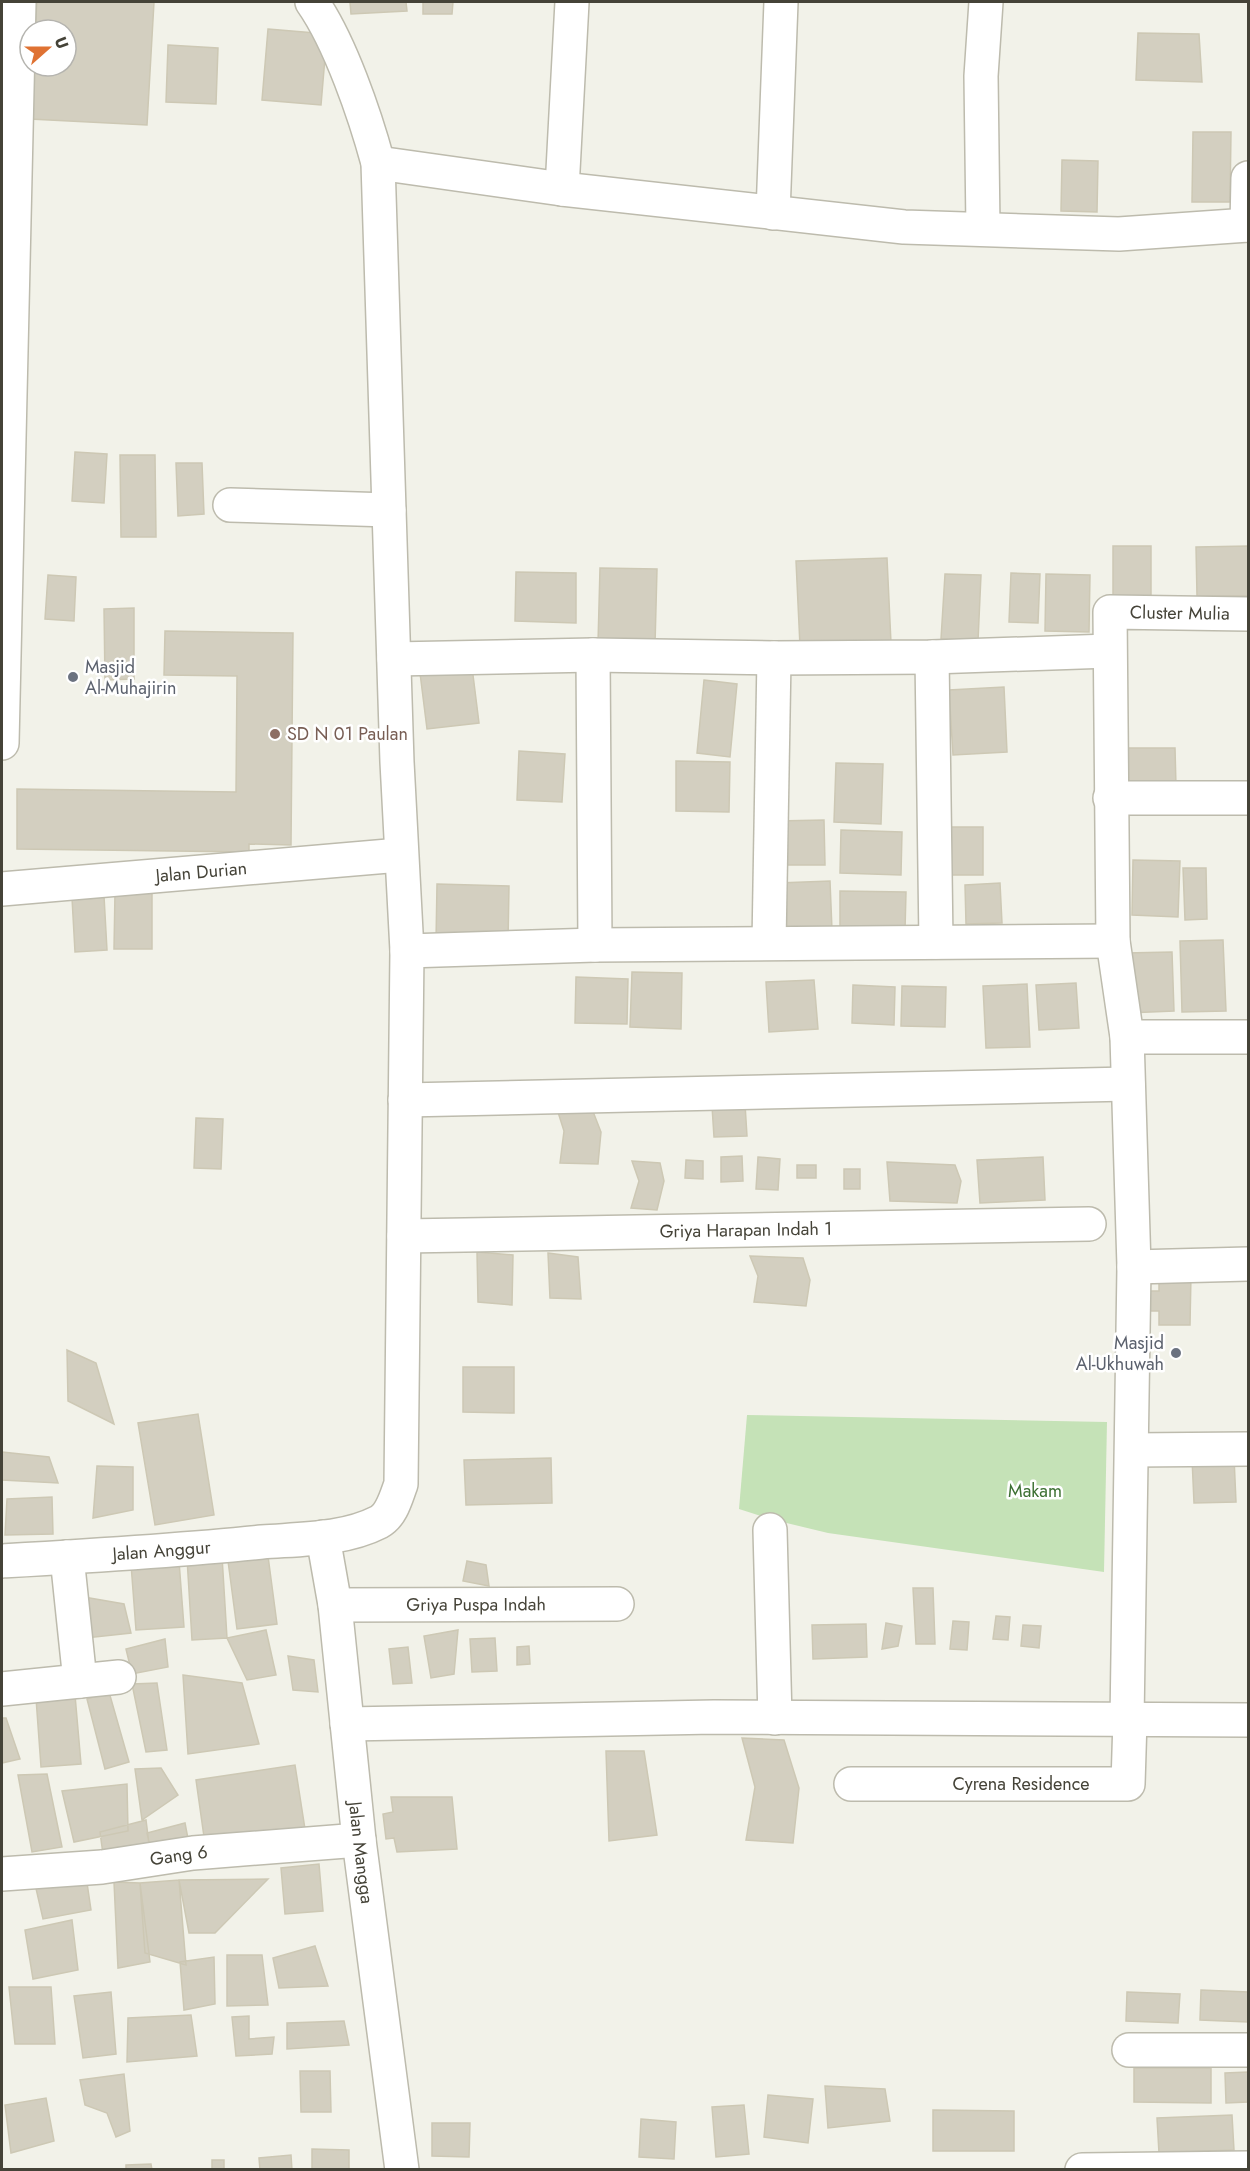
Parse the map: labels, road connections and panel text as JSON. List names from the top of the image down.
{
  "streets": {
    "street": [
      "Cluster Mulia",
      "Jalan Durian",
      "Griya Harapan Indah 1",
      "Jalan Anggur",
      "Griya Puspa Indah",
      "Cyrena Residence",
      "Jalan Mangga",
      "Gang 6"
    ]
  },
  "crossings": [
    ["Jalan Durian", "Jalan Anggur"],
    ["Griya Harapan Indah 1", "Jalan Anggur"],
    ["Jalan Anggur", "Jalan Mangga"],
    ["Griya Puspa Indah", "Jalan Mangga"],
    ["Jalan Mangga", "Gang 6"]
  ],
  "parks": ["Makam"],
  "places": ["Masjid Al-Muhajirin", "SD N 01 Paulan", "Masjid Al-Ukhuwah"],
  "north": "right"
}
